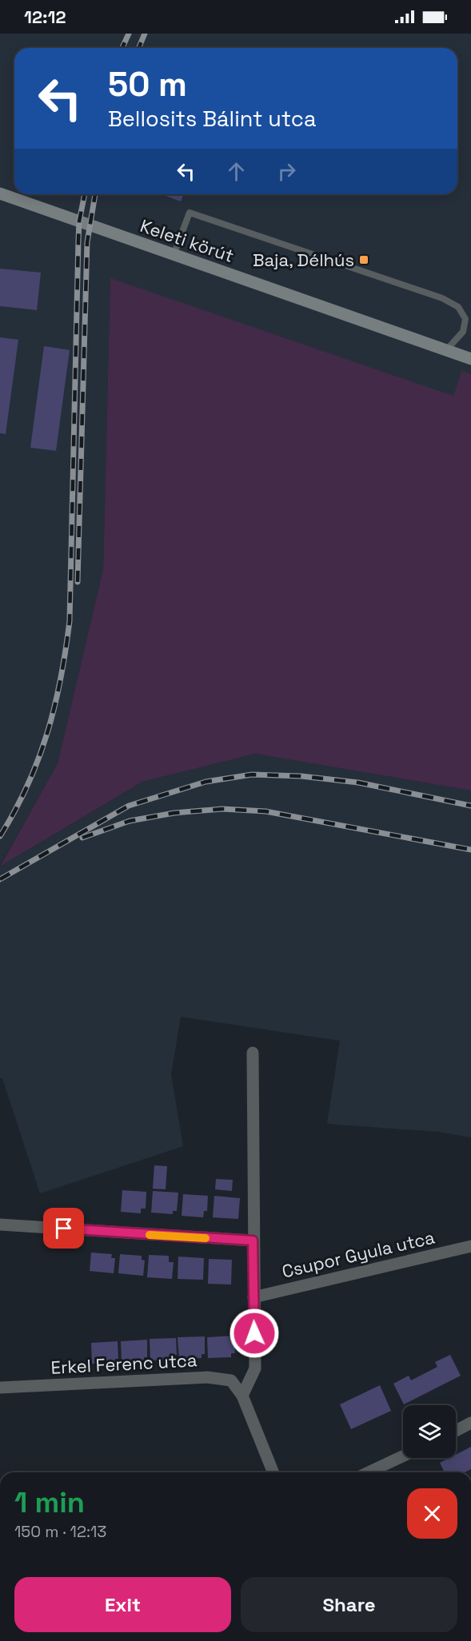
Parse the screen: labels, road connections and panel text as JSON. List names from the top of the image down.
{
  "streets": {
    "main road": ["Keleti körút"],
    "street": ["Csupor Gyula utca", "Erkel Ferenc utca"]
  },
  "places": {
    "transit": ["Baja, Délhús"]
  },
  "page": {
    "status": "12:12",
    "turn": ["50 m", "Bellosits Bálint utca"],
    "heading": ["1 min", "150 m · 12:13"],
    "buttons": ["Exit", "Share"]
  }
}
